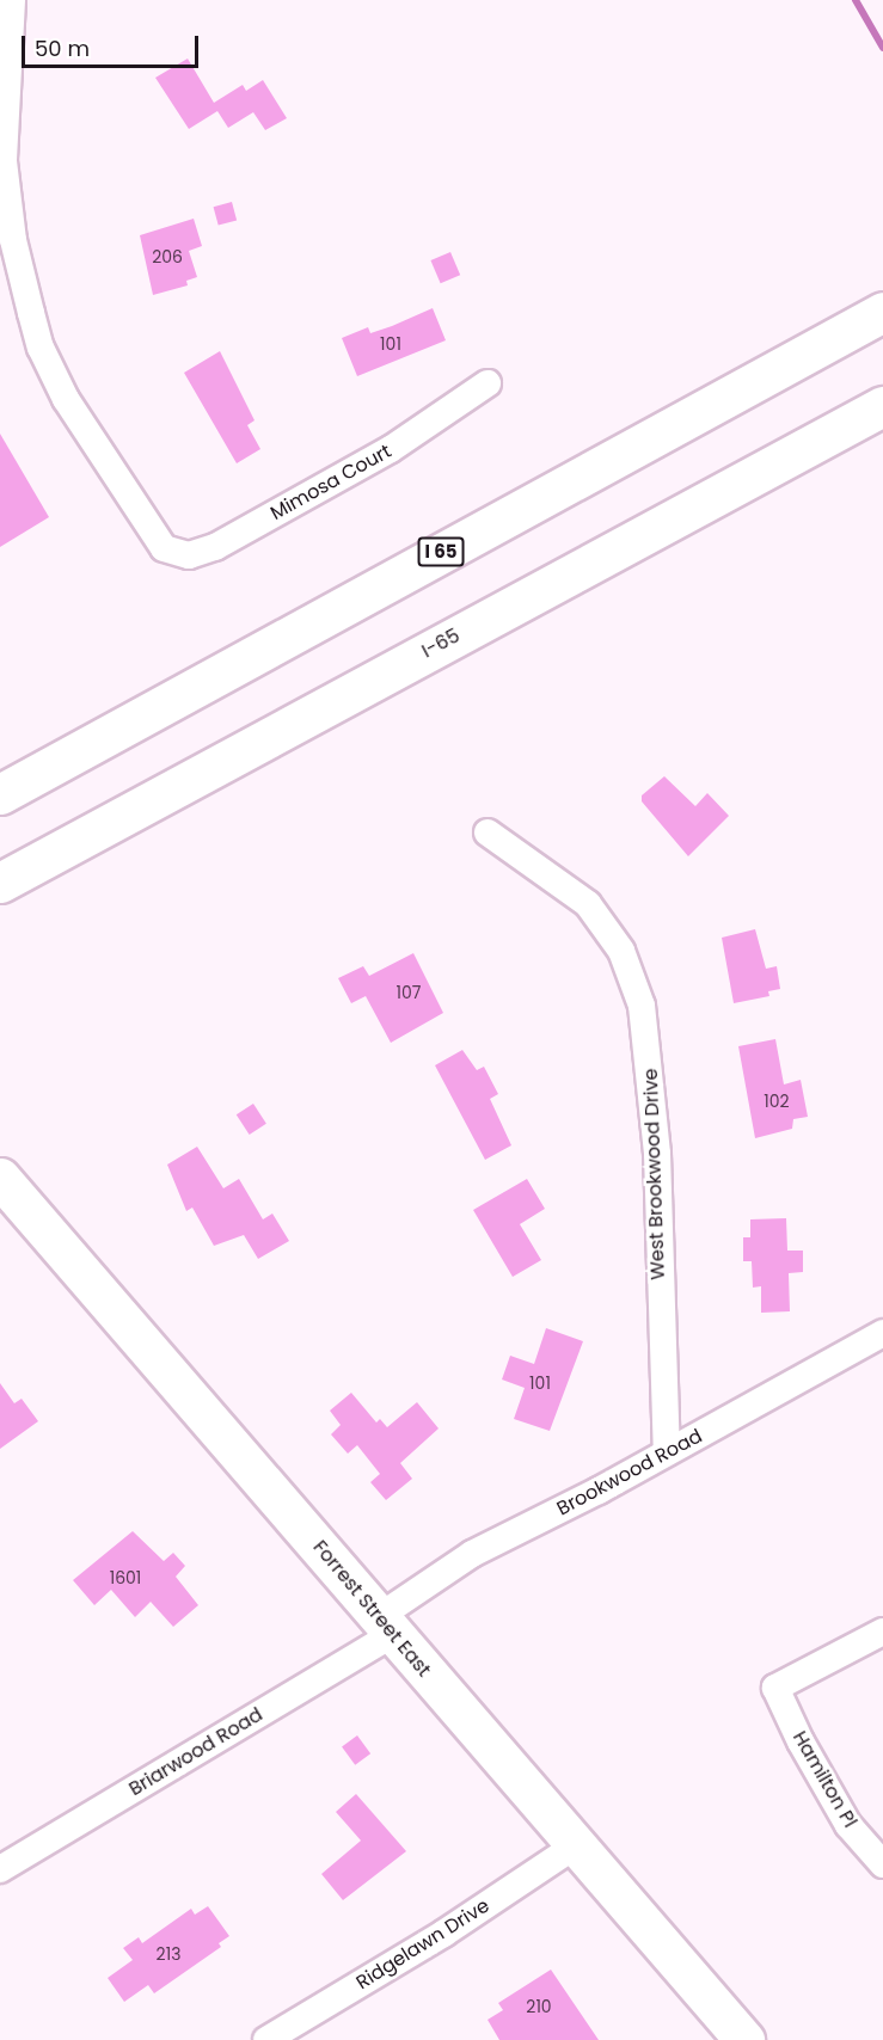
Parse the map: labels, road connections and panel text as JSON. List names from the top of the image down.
{
  "streets": {
    "main road": ["I 65", "I-65", "Forrest Street East"],
    "street": [
      "Mimosa Court",
      "West Brookwood Drive",
      "Brookwood Road",
      "Briarwood Road",
      "Hamilton Pl",
      "Ridgelawn Drive"
    ]
  },
  "crossings": [
    ["West Brookwood Drive", "Brookwood Road"],
    ["Brookwood Road", "Forrest Street East"],
    ["Brookwood Road", "Briarwood Road"],
    ["Forrest Street East", "Briarwood Road"],
    ["Forrest Street East", "Ridgelawn Drive"]
  ],
  "house_numbers": [
    "206",
    "101",
    "107",
    "102",
    "101",
    "1601",
    "213",
    "210"
  ],
  "scale_bar": "50 m"
}
